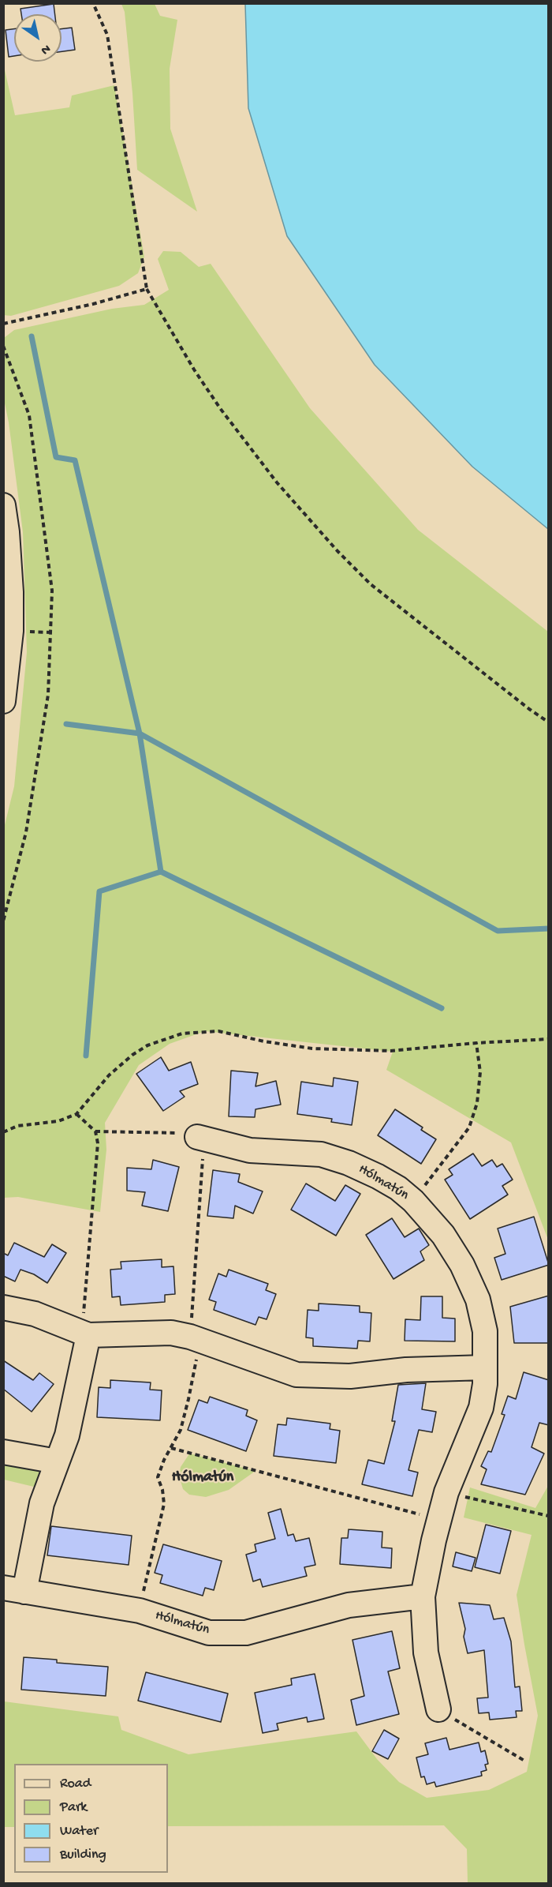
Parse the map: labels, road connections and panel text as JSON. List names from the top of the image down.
{
  "streets": {
    "street": ["Hólmatún"]
  },
  "districts": ["Hólmatún"],
  "legend": [
    "Road",
    "Park",
    "Water",
    "Building"
  ],
  "north": "bottom right"
}
